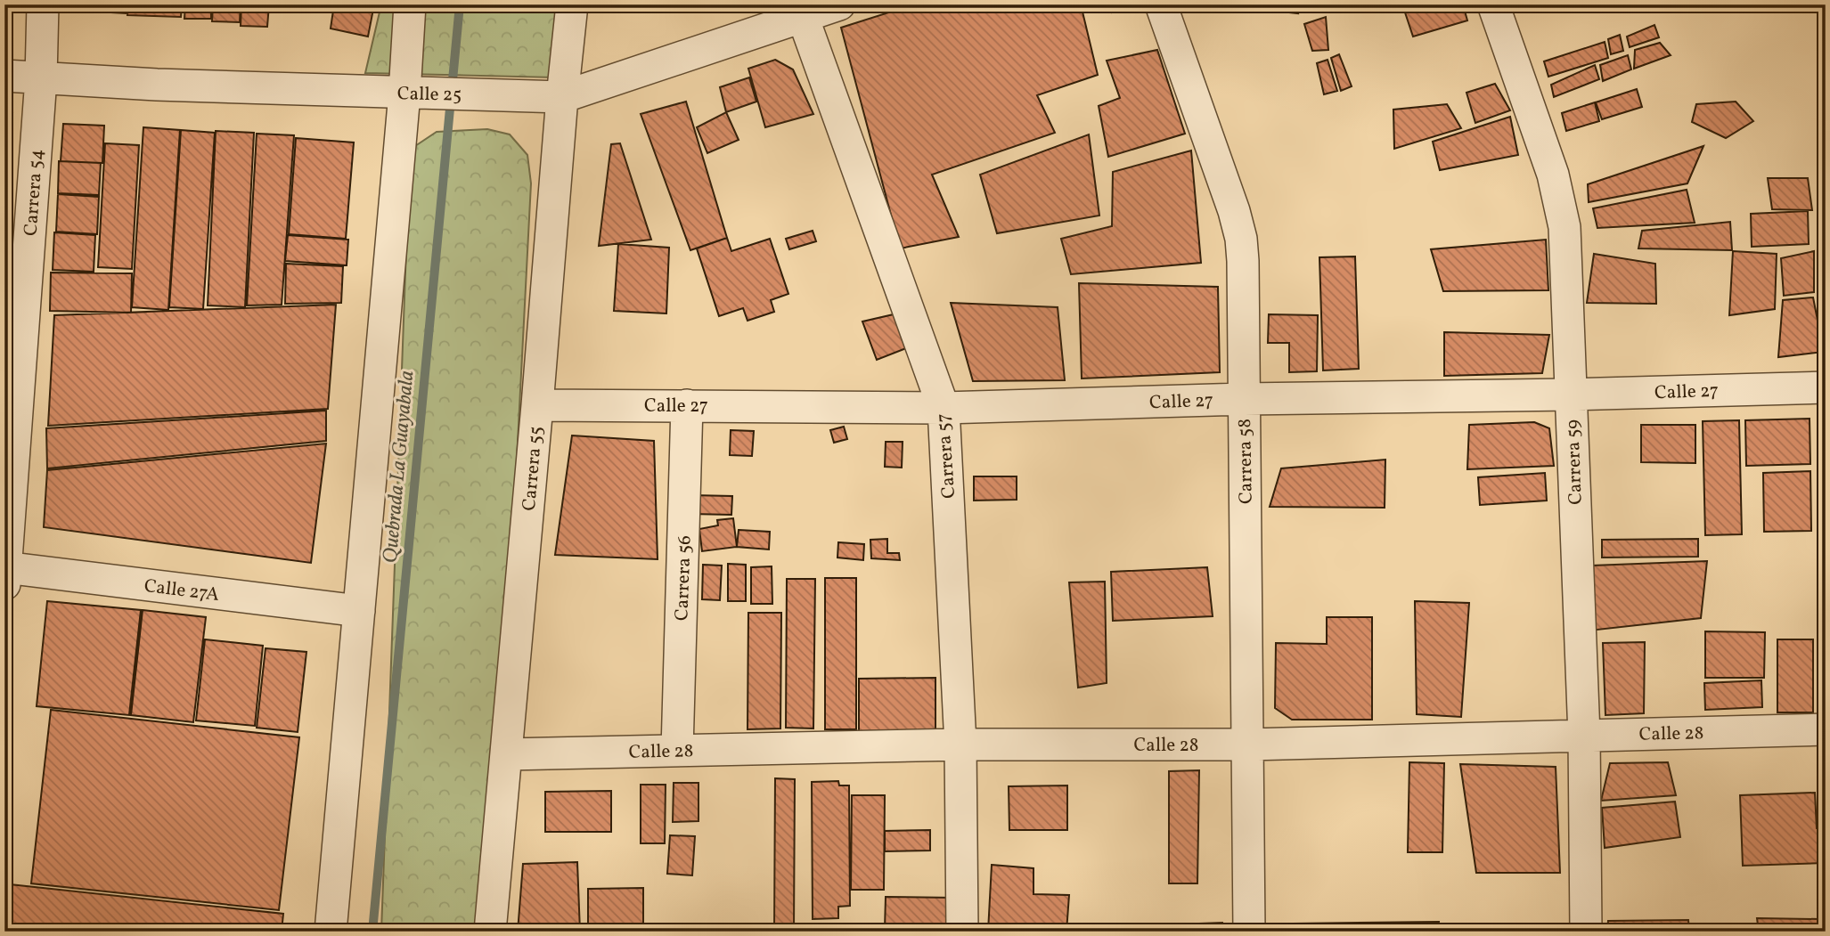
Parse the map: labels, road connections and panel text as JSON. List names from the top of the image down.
{
  "streets": {
    "street": [
      "Calle 25",
      "Carrera 54",
      "Calle 27",
      "Carrera 57",
      "Carrera 58",
      "Carrera 59",
      "Carrera 55",
      "Carrera 56",
      "Calle 27A",
      "Calle 28"
    ]
  },
  "crossings": [
    ["Calle 25", "Carrera 54"],
    ["Calle 25", "Carrera 57"],
    ["Calle 25", "Carrera 55"],
    ["Carrera 54", "Calle 27A"],
    ["Calle 27", "Carrera 57"],
    ["Calle 27", "Carrera 58"],
    ["Calle 27", "Carrera 59"],
    ["Calle 27", "Carrera 55"],
    ["Calle 27", "Carrera 56"],
    ["Carrera 57", "Calle 28"],
    ["Carrera 58", "Calle 28"],
    ["Carrera 59", "Calle 28"],
    ["Carrera 55", "Calle 28"],
    ["Carrera 56", "Calle 28"]
  ],
  "water": ["Quebrada La Guayabala"]
}
